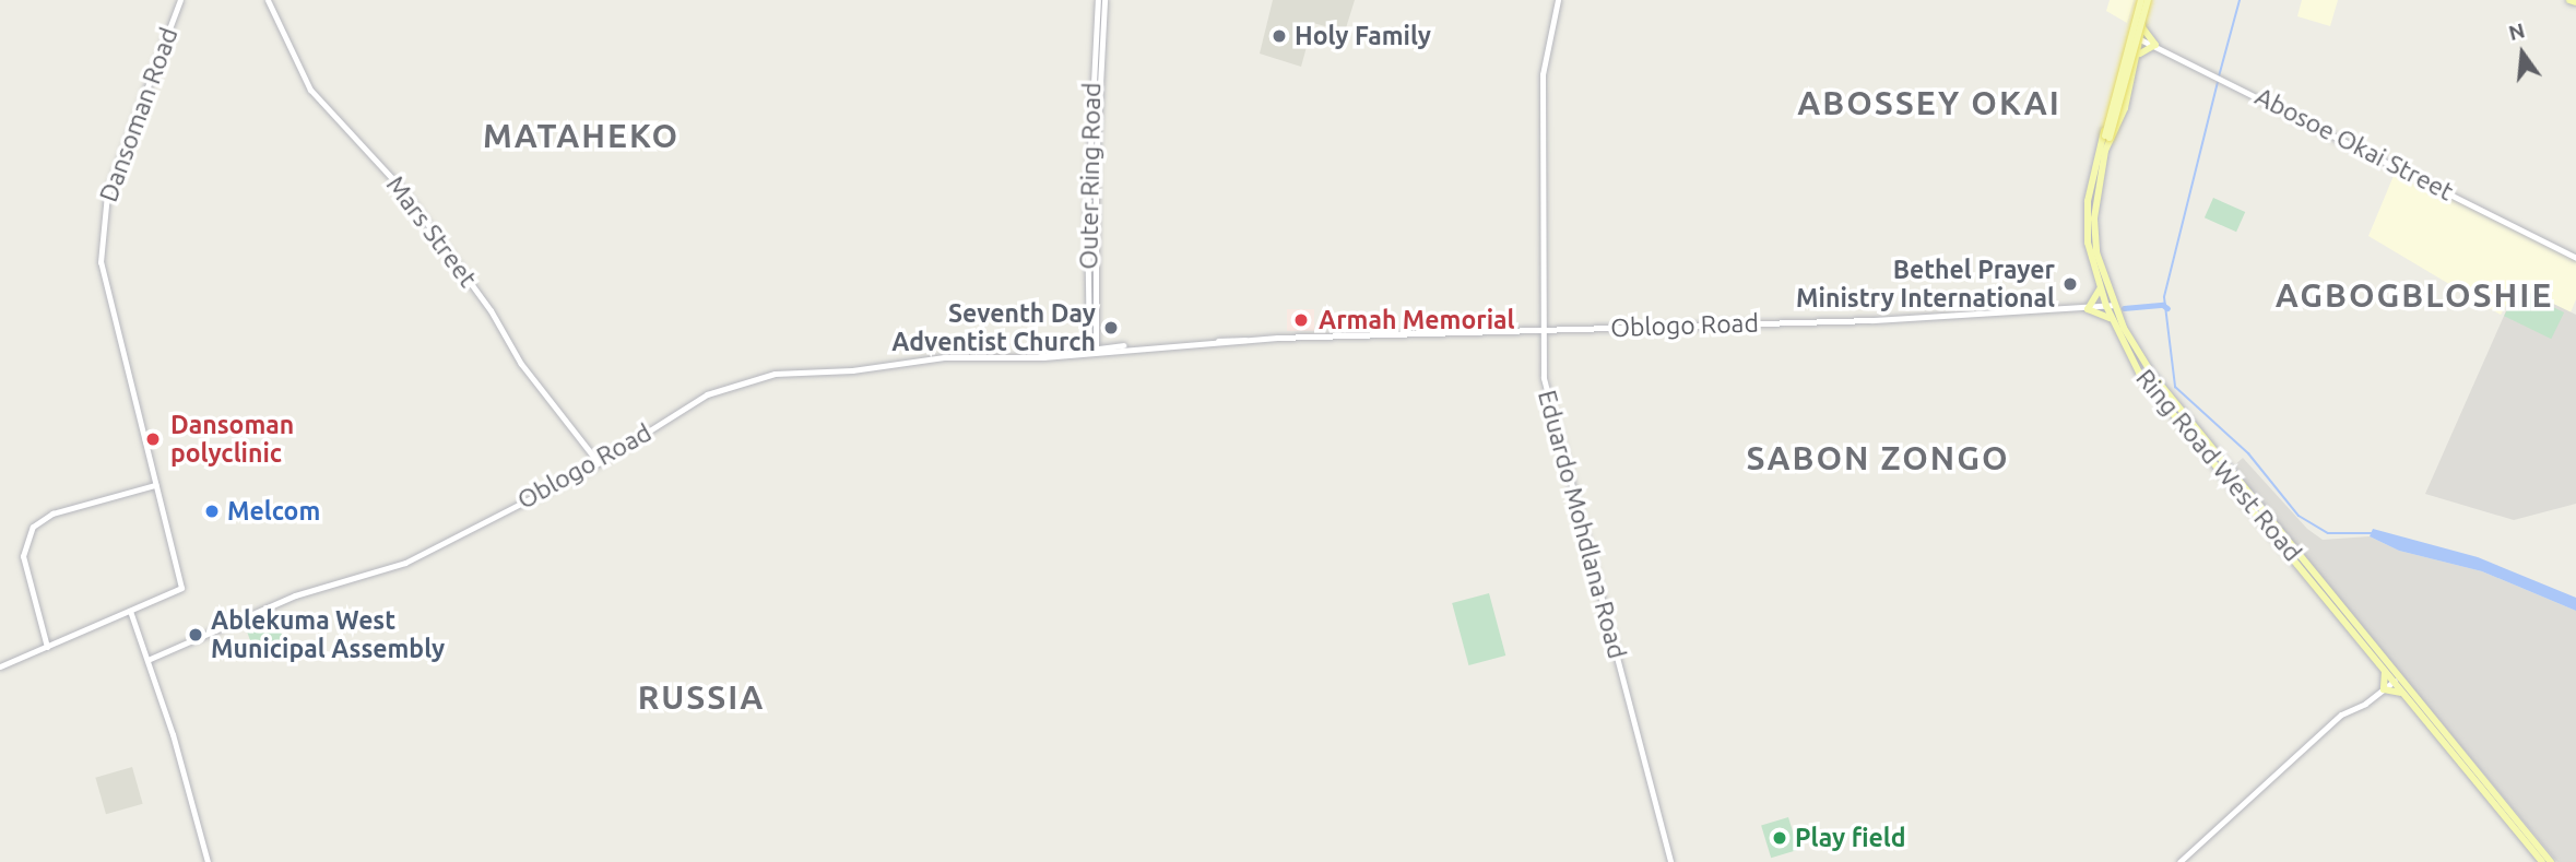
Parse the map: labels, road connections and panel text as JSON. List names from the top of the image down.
{
  "streets": {
    "main road": [
      "Dansoman Road",
      "Abosoe Okai Street",
      "Outer Ring Road",
      "Mars Street",
      "Oblogo Road",
      "Ring Road West Road",
      "Eduardo Mohdlana Road"
    ]
  },
  "crossings": [
    ["Abosoe Okai Street", "Ring Road West Road"],
    ["Outer Ring Road", "Oblogo Road"],
    ["Mars Street", "Oblogo Road"],
    ["Oblogo Road", "Ring Road West Road"],
    ["Oblogo Road", "Eduardo Mohdlana Road"]
  ],
  "districts": [
    "ABOSSEY OKAI",
    "MATAHEKO",
    "AGBOGBLOSHIE",
    "SABON ZONGO",
    "RUSSIA"
  ],
  "places": [
    "Holy Family",
    "Bethel Prayer Ministry International",
    "Armah Memorial",
    "Seventh Day Adventist Church",
    "Dansoman polyclinic",
    "Melcom",
    "Ablekuma West Municipal Assembly",
    "Play field"
  ],
  "north": "top"
}
